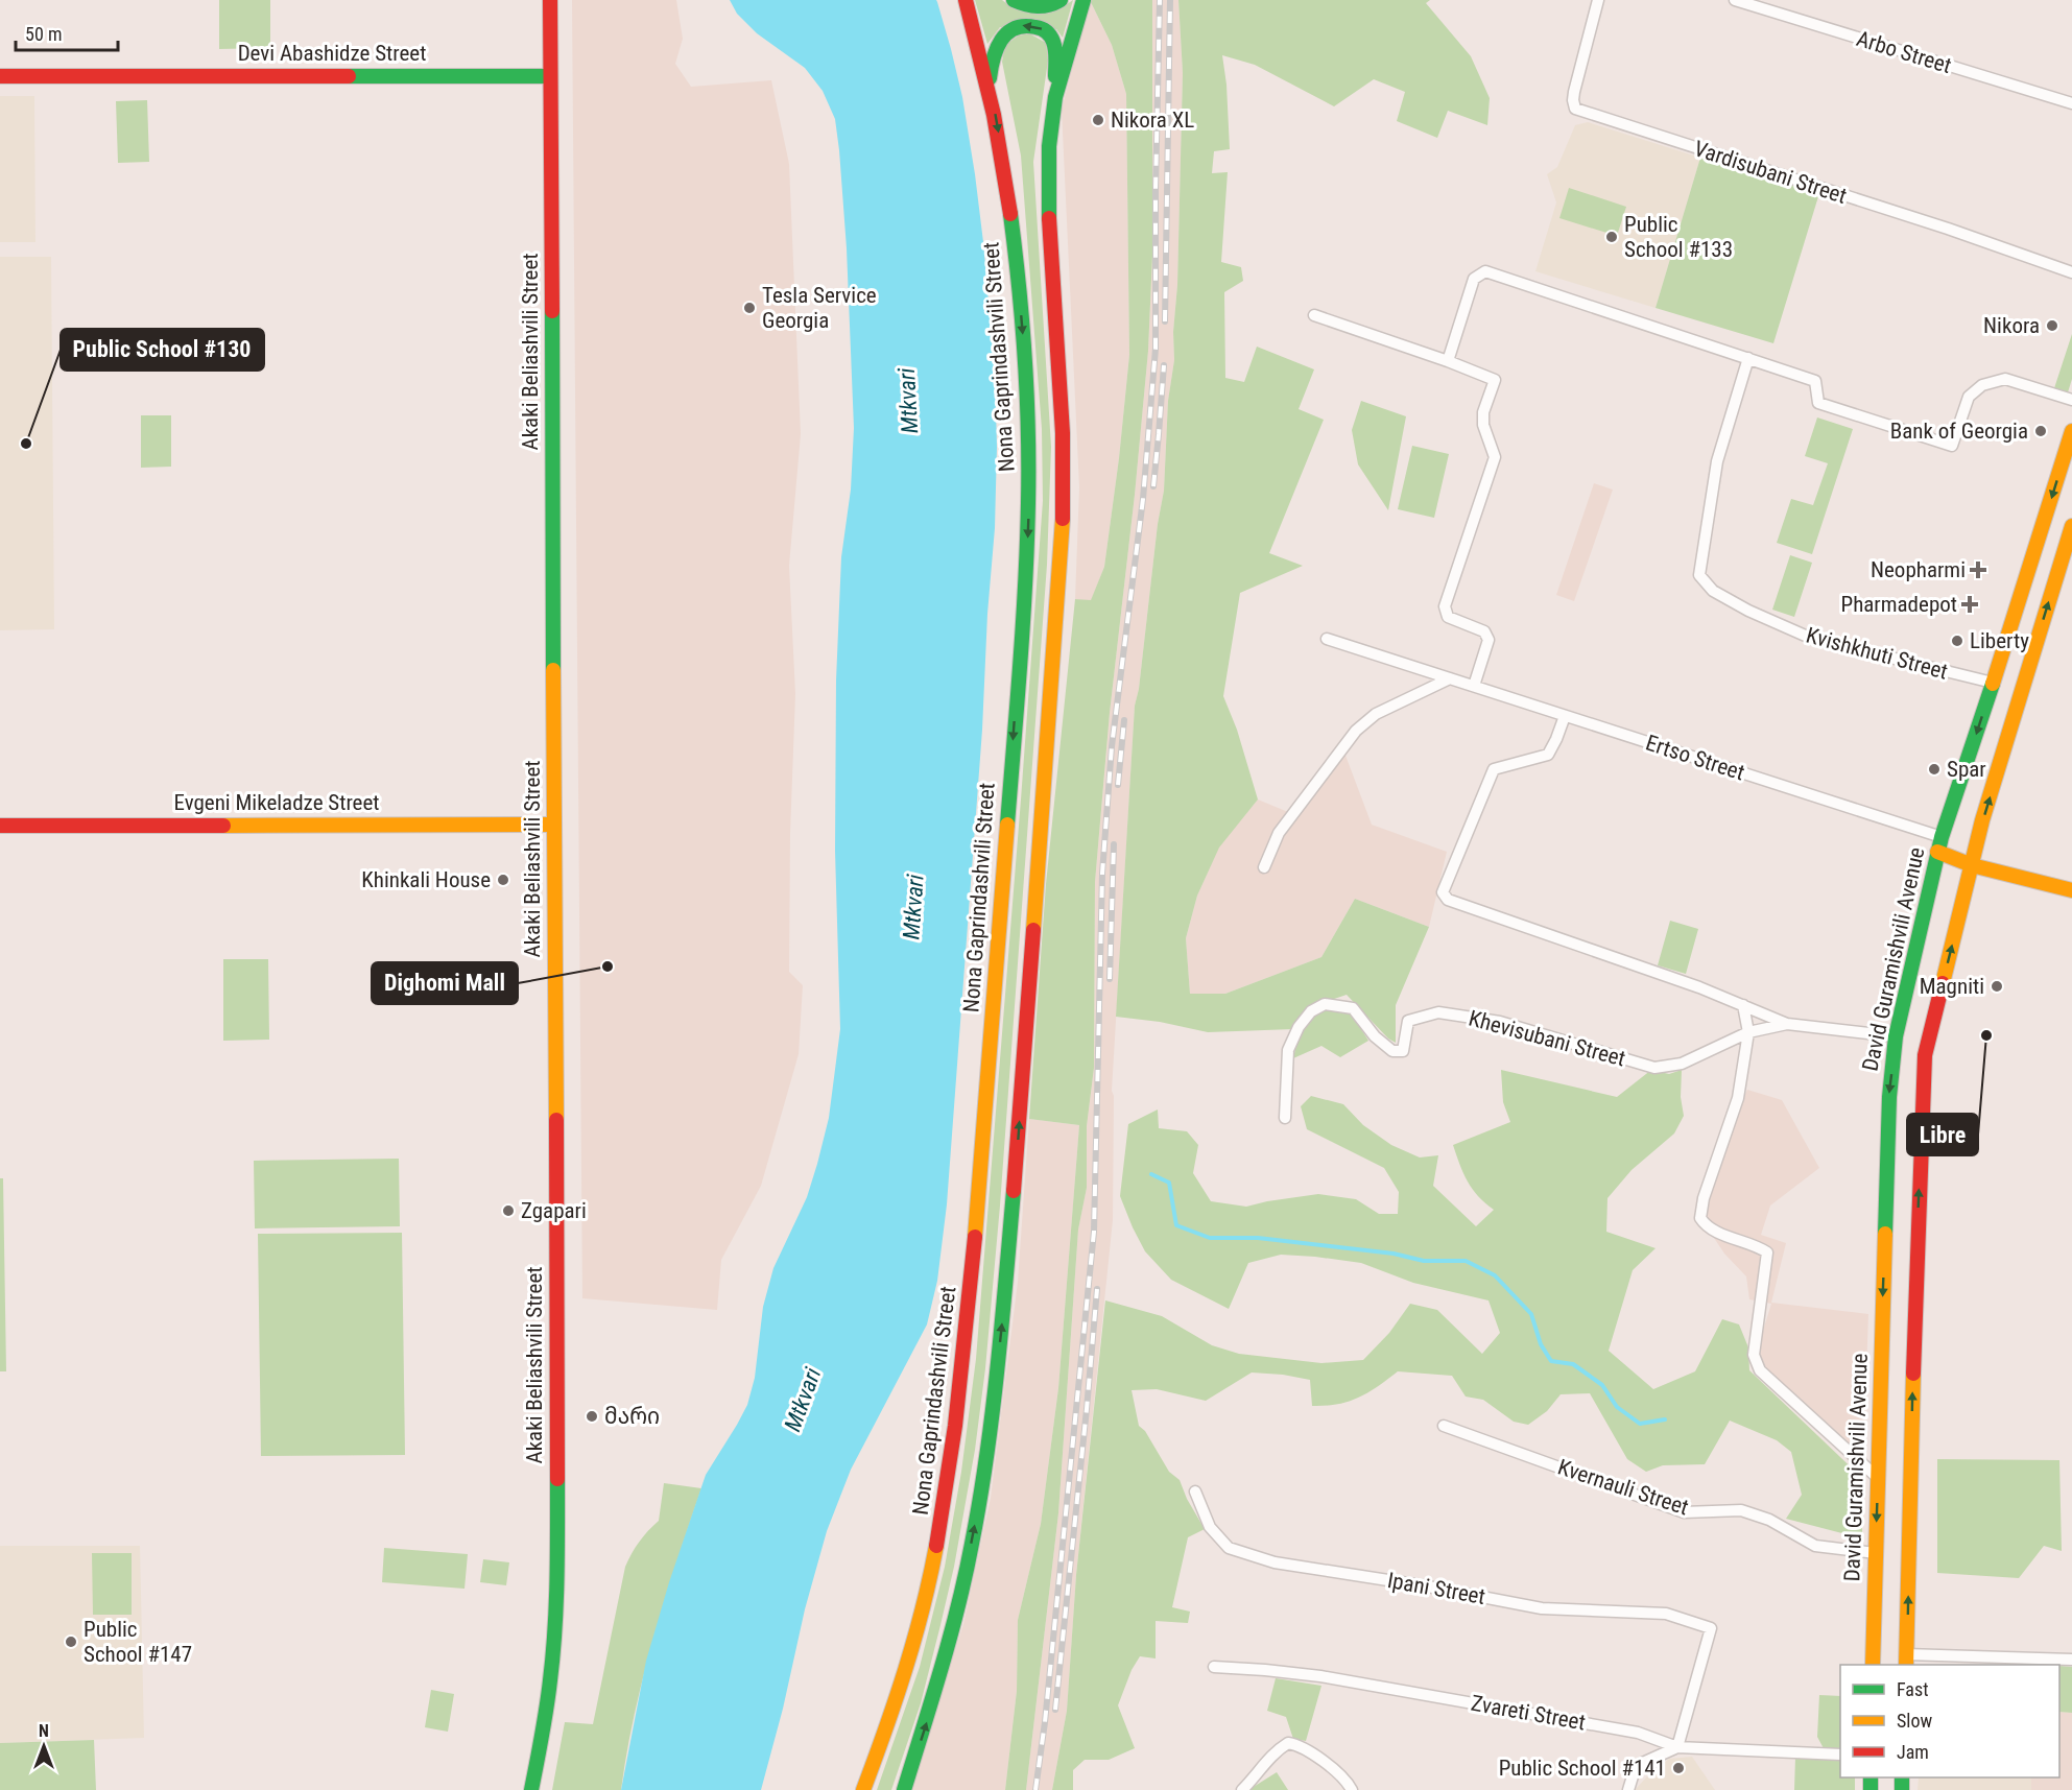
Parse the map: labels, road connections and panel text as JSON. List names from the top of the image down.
{
  "streets": {
    "main road": [
      "Devi Abashidze Street",
      "Akaki Beliashvili Street",
      "Nona Gaprindashvili Street",
      "Evgeni Mikeladze Street",
      "David Guramishvili Avenue"
    ],
    "street": [
      "Arbo Street",
      "Vardisubani Street",
      "Kvishkhuti Street",
      "Ertso Street",
      "Khevisubani Street",
      "Kvernauli Street",
      "Ipani Street",
      "Zvareti Street"
    ]
  },
  "crossings": [
    ["Devi Abashidze Street", "Akaki Beliashvili Street"],
    ["Akaki Beliashvili Street", "Evgeni Mikeladze Street"],
    ["Kvishkhuti Street", "David Guramishvili Avenue"],
    ["Ertso Street", "David Guramishvili Avenue"],
    ["Ertso Street", "Khevisubani Street"],
    ["David Guramishvili Avenue", "Khevisubani Street"],
    ["David Guramishvili Avenue", "Kvernauli Street"],
    ["Ipani Street", "Zvareti Street"]
  ],
  "water": ["Mtkvari"],
  "places": {
    "other": [
      "Nikora XL",
      "Public School #133",
      "Tesla Service Georgia",
      "Nikora",
      "Bank of Georgia",
      "Public School #130",
      "Liberty",
      "Spar",
      "Khinkali House",
      "Dighomi Mall",
      "Magniti",
      "Libre",
      "Zgapari",
      "მარი",
      "Public School #147",
      "Public School #141"
    ],
    "health": ["Neopharmi", "Pharmadepot"]
  },
  "legend": ["Fast", "Slow", "Jam"],
  "scale_bar": "50 m",
  "north": "top"
}
